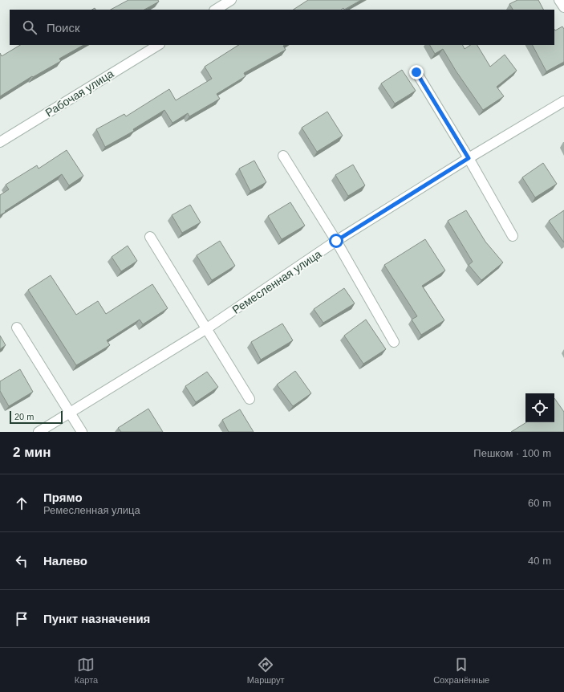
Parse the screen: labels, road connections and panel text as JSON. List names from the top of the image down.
{
  "streets": {
    "street": ["Рабочая улица", "Ремесленная улица"]
  },
  "scale_bar": "20 m",
  "page": {
    "search": "Поиск",
    "scale": "20 m",
    "heading": ["2 мин", "Пешком · 100 m"],
    "list": [
      ["Прямо", "Ремесленная улица", "60 m"],
      ["Налево", "40 m"],
      "Пункт назначения"
    ],
    "nav": ["Карта", "Маршрут", "Сохранённые"]
  }
}
